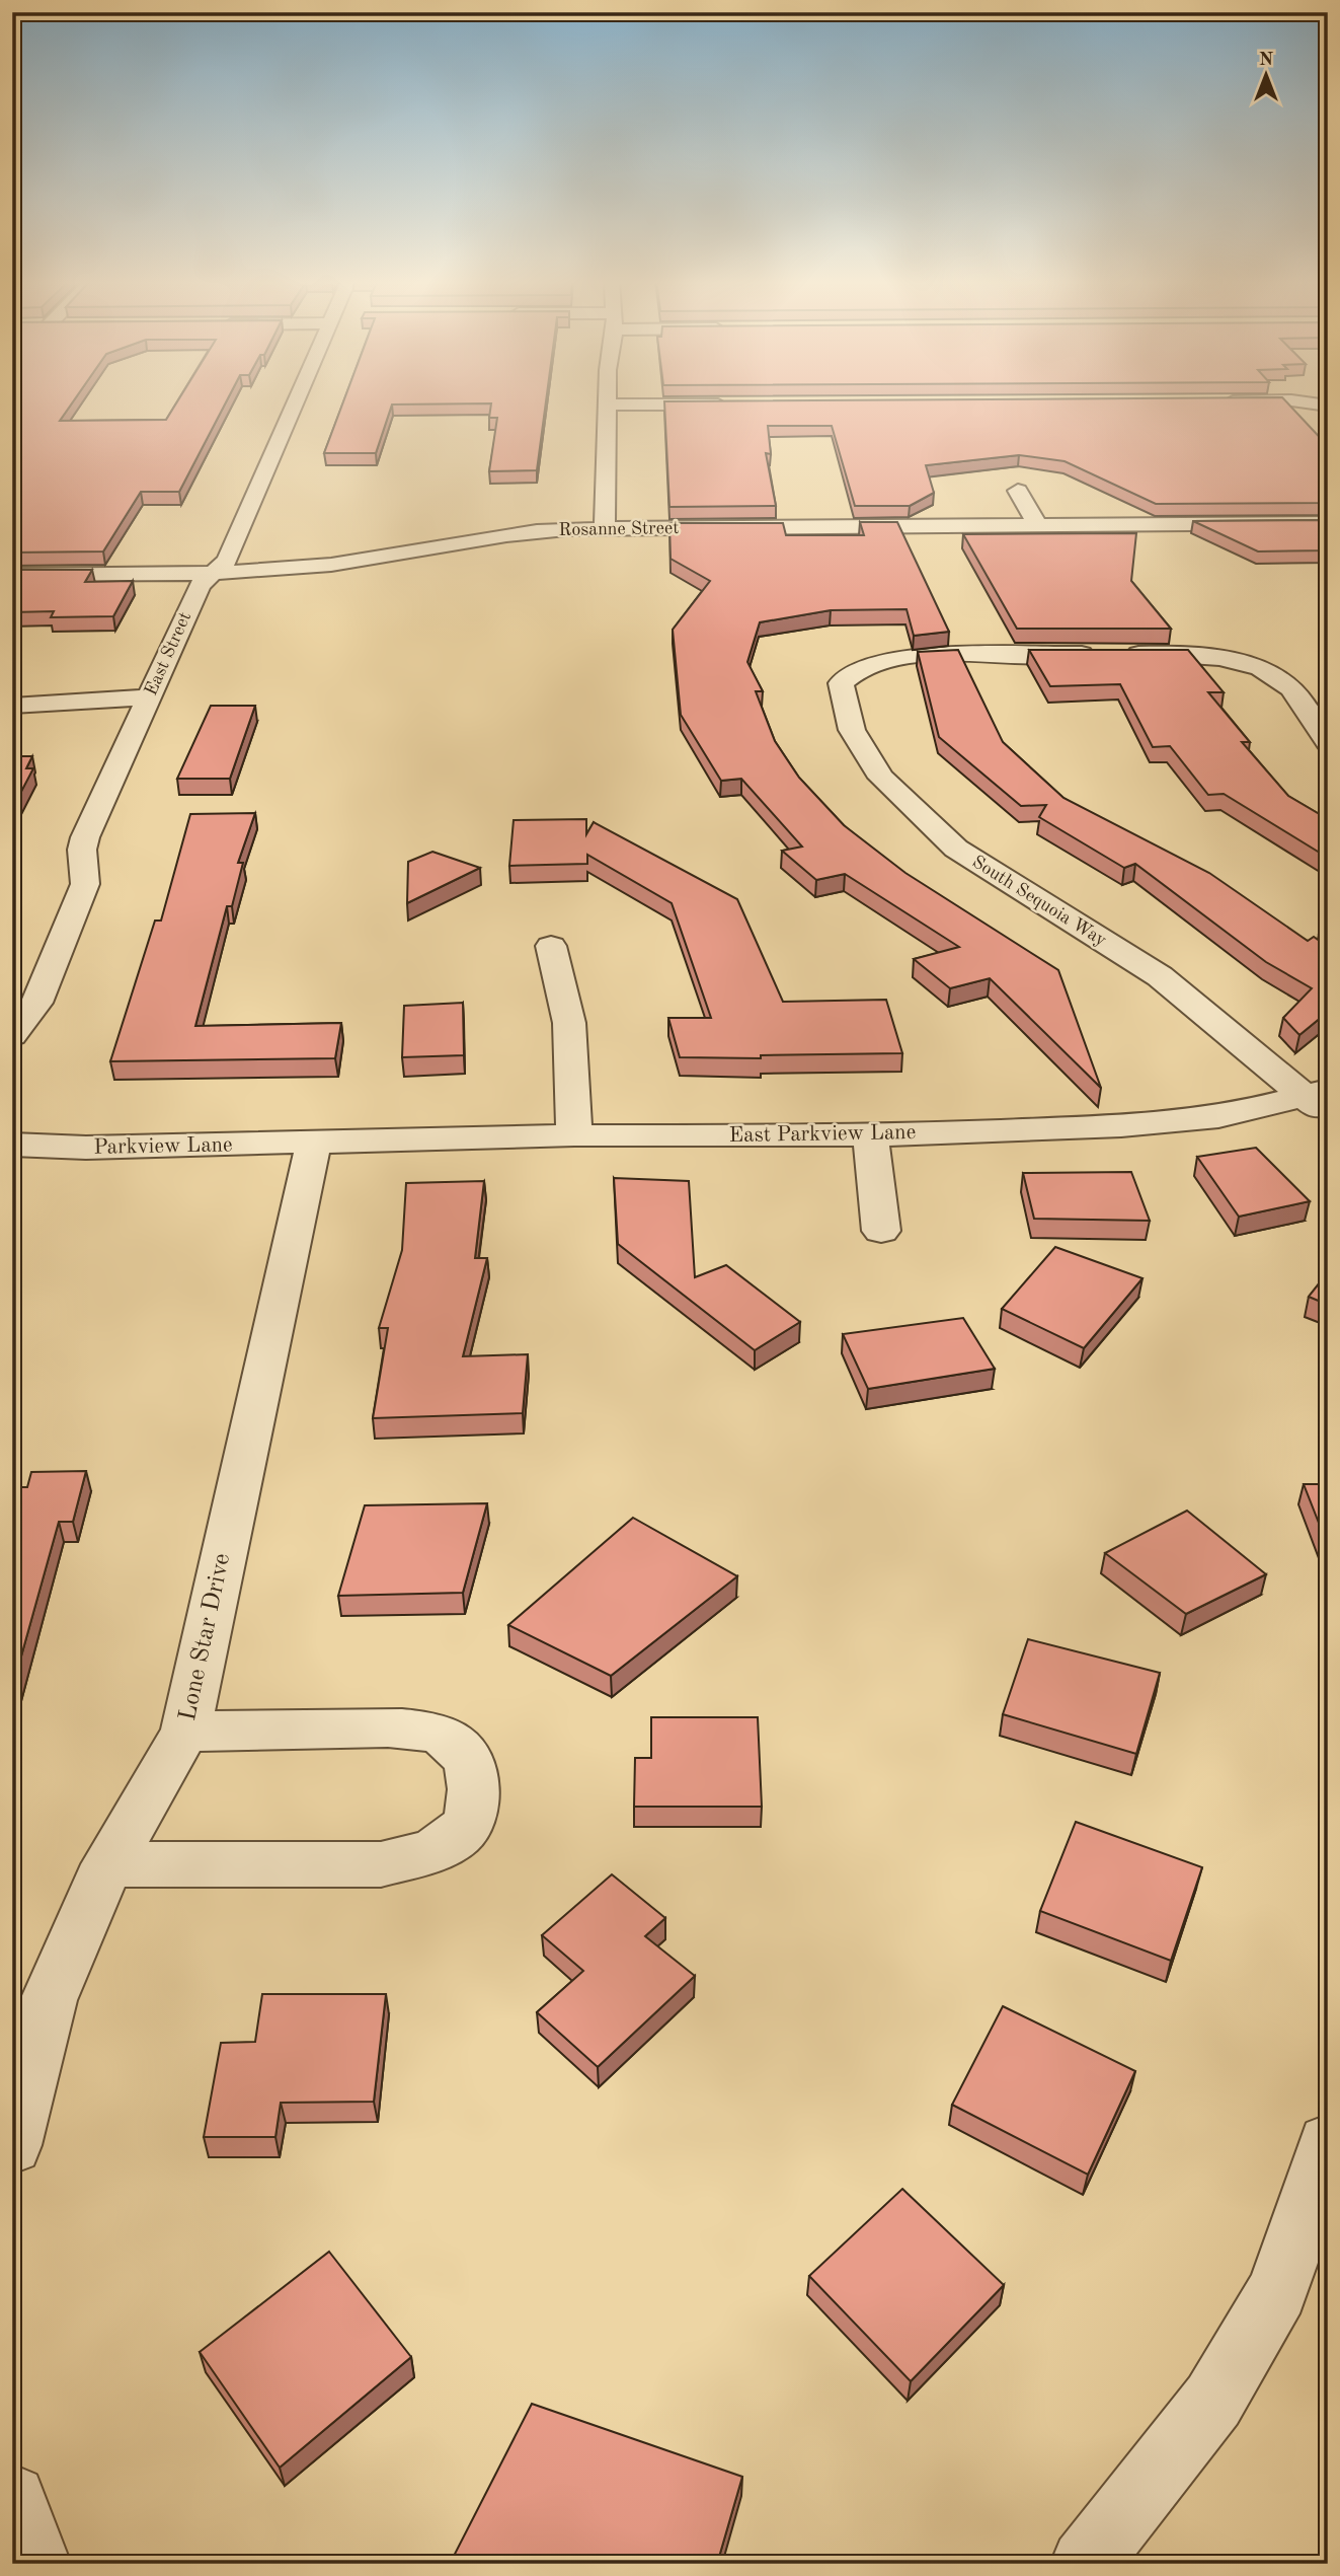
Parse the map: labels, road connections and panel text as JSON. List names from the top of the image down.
{
  "streets": {
    "street": [
      "Rosanne Street",
      "East Street",
      "South Sequoia Way",
      "East Parkview Lane",
      "Parkview Lane",
      "Lone Star Drive"
    ]
  },
  "crossings": [
    ["Rosanne Street", "East Street"],
    ["South Sequoia Way", "East Parkview Lane"],
    ["East Parkview Lane", "Parkview Lane"],
    ["East Parkview Lane", "Lone Star Drive"],
    ["Parkview Lane", "Lone Star Drive"]
  ],
  "north": "top"
}
